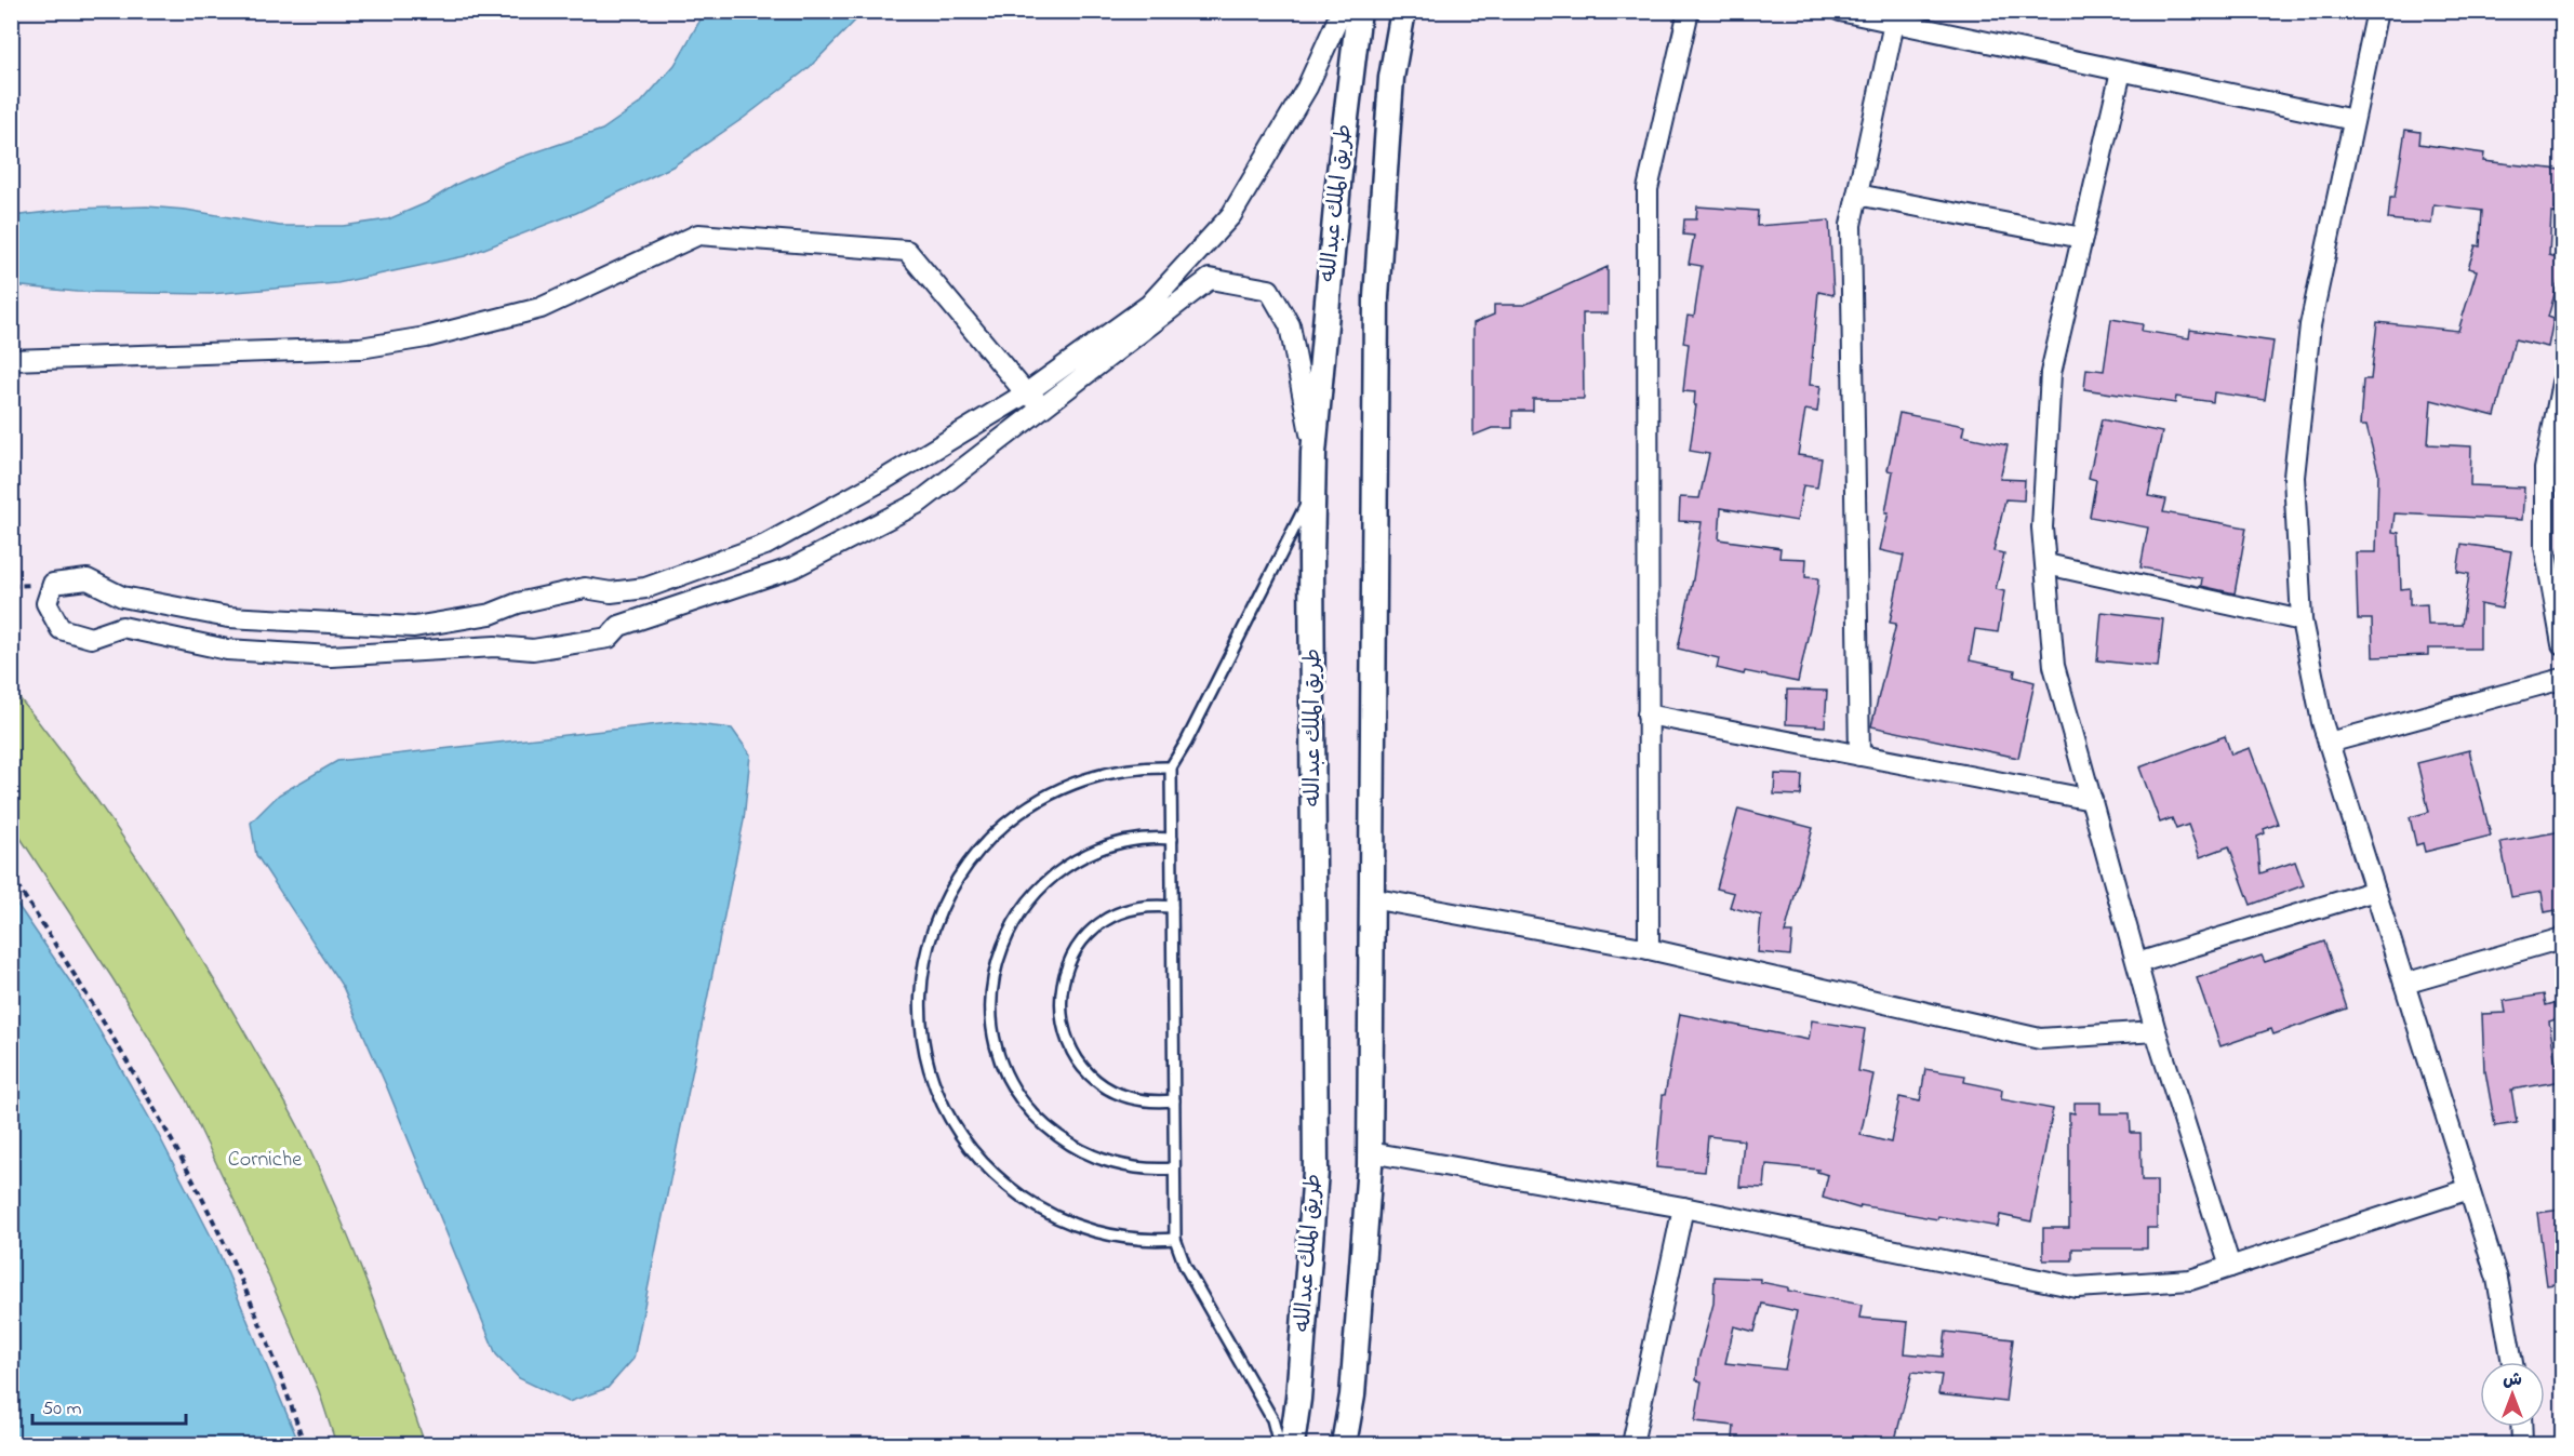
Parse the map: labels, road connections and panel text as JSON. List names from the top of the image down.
{
  "streets": {
    "street": ["طريق الملك عبدالله"]
  },
  "parks": ["Corniche"],
  "scale_bar": "50 m",
  "north": "top"
}
